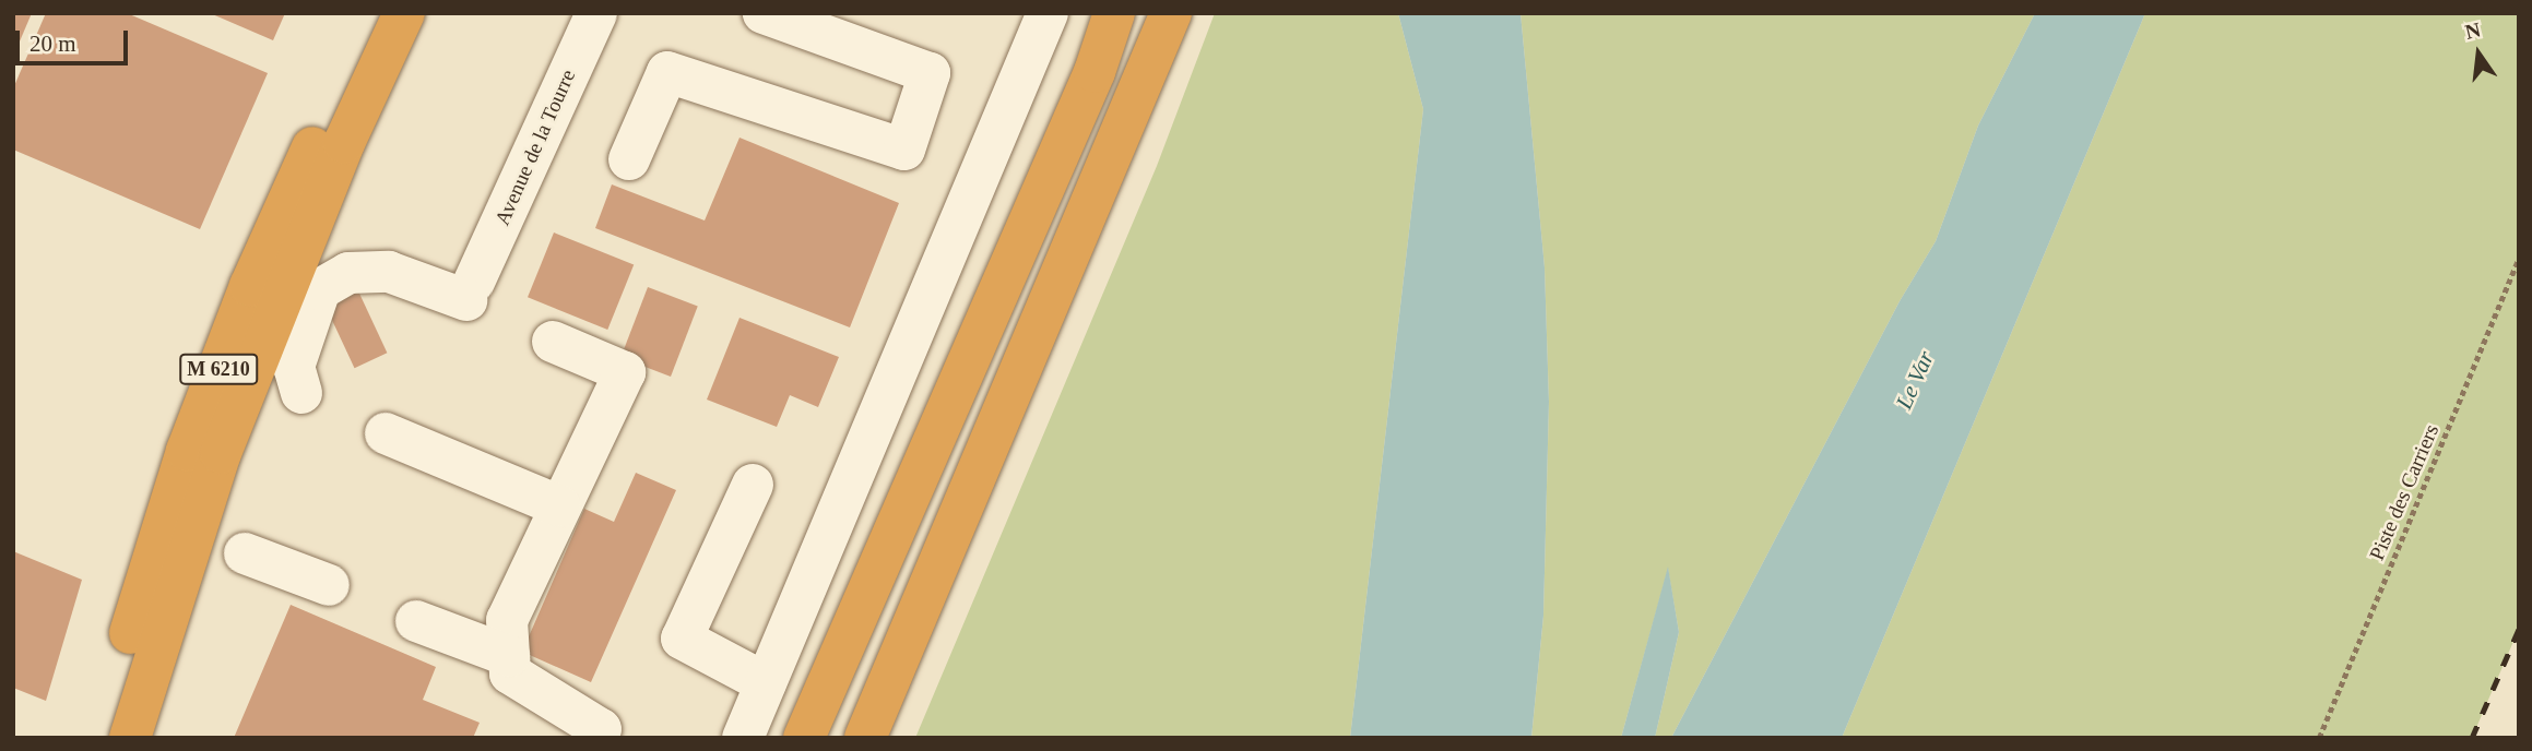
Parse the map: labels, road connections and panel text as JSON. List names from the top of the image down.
{
  "streets": {
    "highway": ["M 6210"],
    "street": ["Avenue de la Tourre"],
    "path": ["Piste des Carriers"]
  },
  "water": ["Le Var"],
  "scale_bar": "20 m",
  "north": "top"
}
